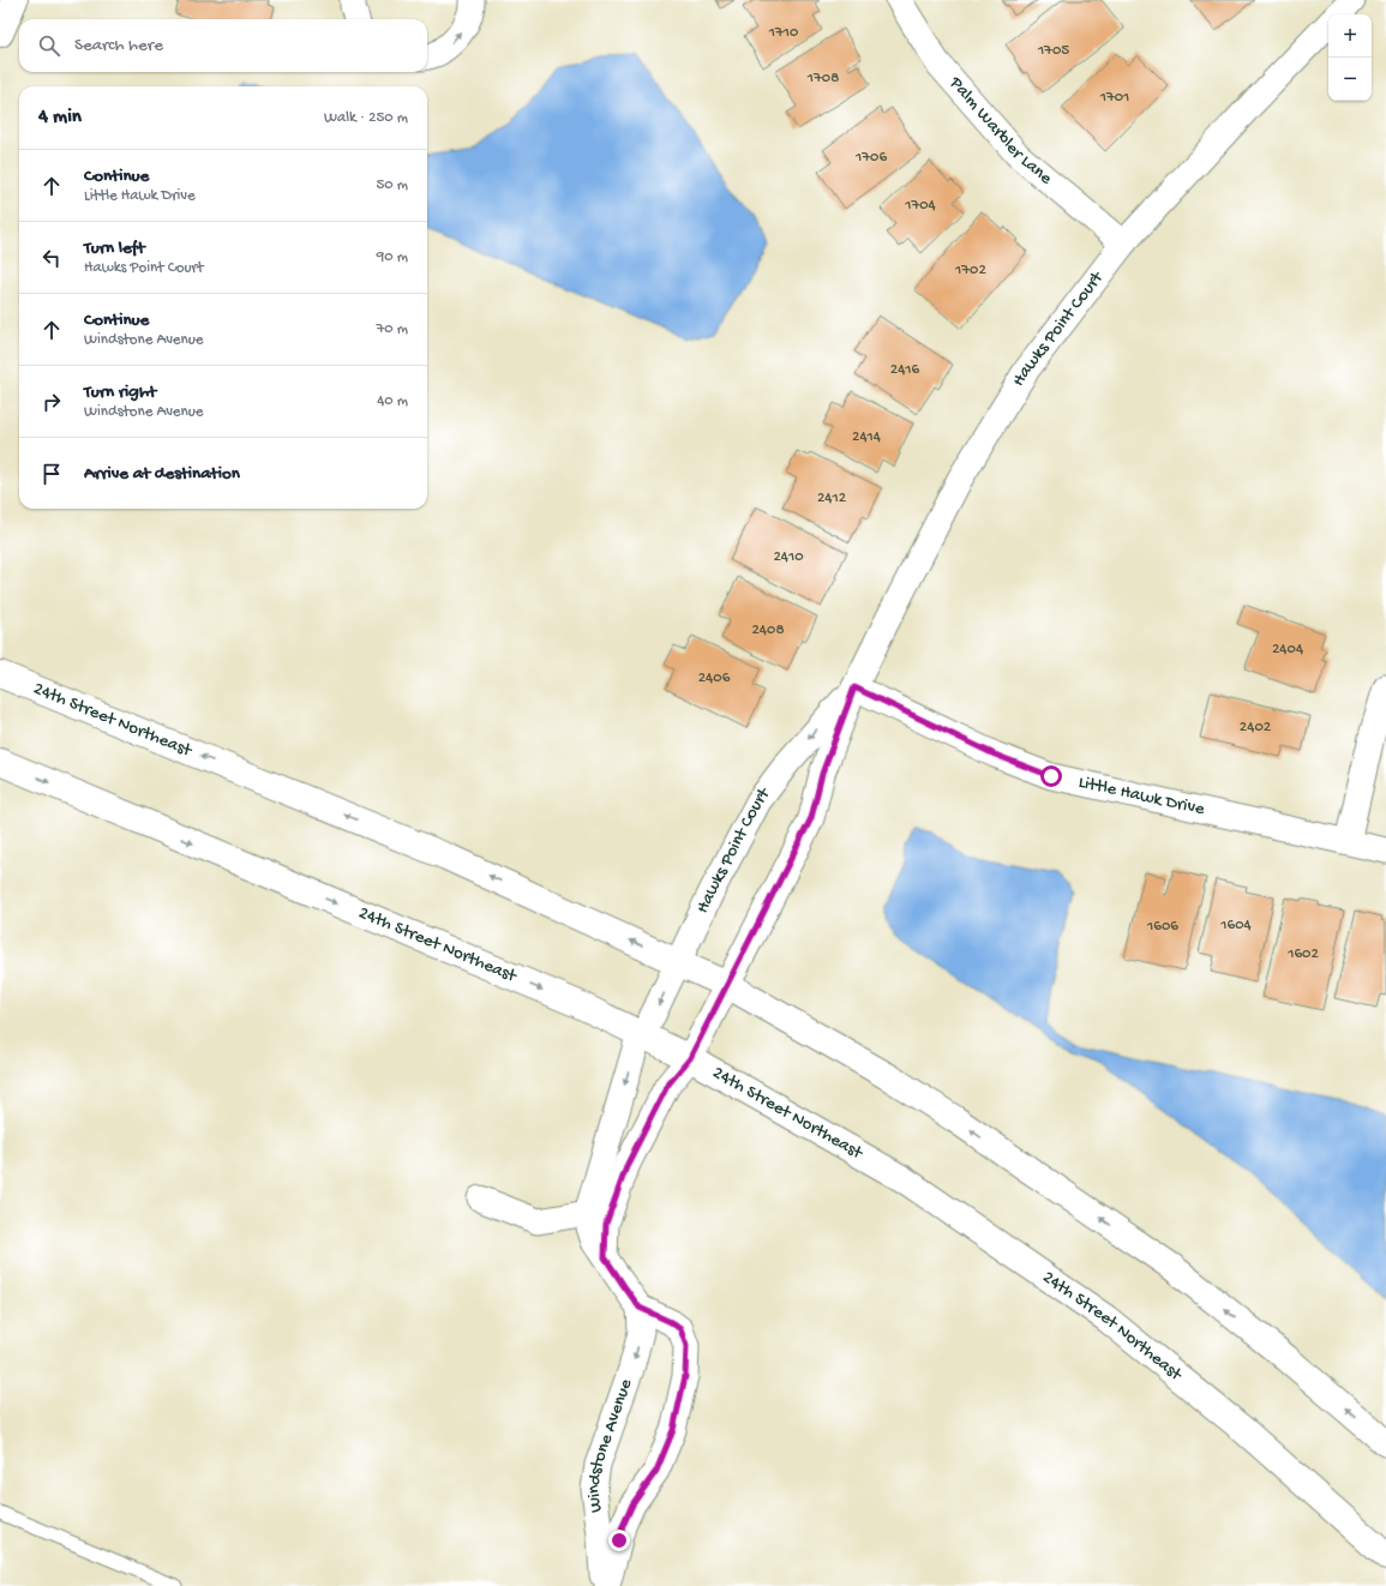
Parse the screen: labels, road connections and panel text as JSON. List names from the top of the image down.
{
  "streets": {
    "street": [
      "Palm Warbler Lane",
      "Hawks Point Court",
      "24th Street Northeast",
      "Little Hawk Drive",
      "Windstone Avenue"
    ]
  },
  "crossings": [
    ["Palm Warbler Lane", "Hawks Point Court"],
    ["Hawks Point Court", "24th Street Northeast"],
    ["Hawks Point Court", "Little Hawk Drive"]
  ],
  "one_way": ["Windstone Avenue"],
  "house_numbers": [
    "1710",
    "1705",
    "1708",
    "1701",
    "1706",
    "1704",
    "1702",
    "2416",
    "2414",
    "2412",
    "2410",
    "2408",
    "2404",
    "2406",
    "2402",
    "1604",
    "1606",
    "1602"
  ],
  "page": {
    "map_buttons": ["+", "−"],
    "search": "Search here",
    "heading": ["4 min", "Walk · 250 m"],
    "list": [
      ["Continue", "Little Hawk Drive", "50 m"],
      ["Turn left", "Hawks Point Court", "90 m"],
      ["Continue", "Windstone Avenue", "70 m"],
      ["Turn right", "Windstone Avenue", "40 m"],
      "Arrive at destination"
    ]
  }
}
